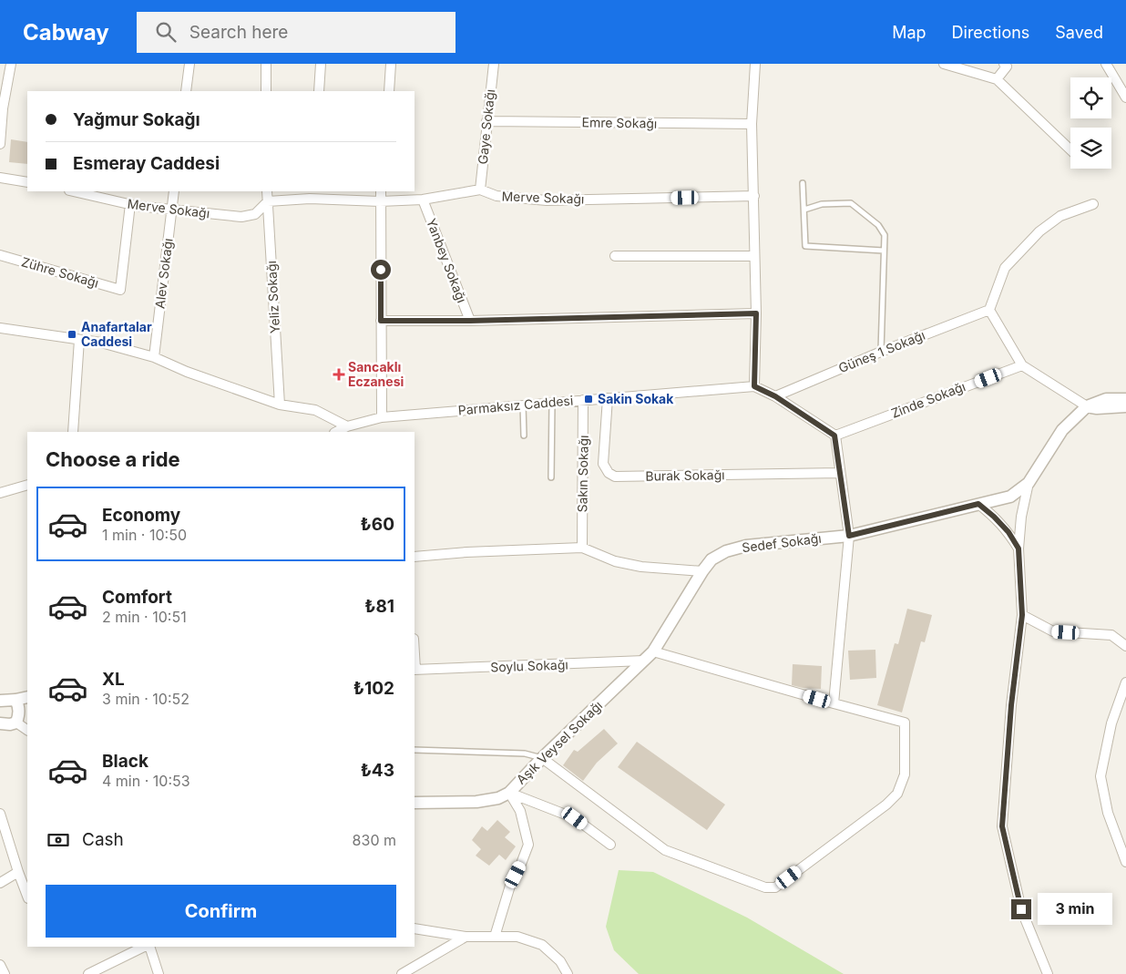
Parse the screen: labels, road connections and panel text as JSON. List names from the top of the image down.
{
  "streets": {
    "street": [
      "Emre Sokağı",
      "Gaye Sokağı",
      "Merve Sokağı",
      "Yanbey Sokağı",
      "Zühre Sokağı",
      "Alev Sokağı",
      "Yeliz Sokağı",
      "Güneş 1 Sokağı",
      "Zinde Sokağı",
      "Parmaksız Caddesi",
      "Sakın Sokağı",
      "Burak Sokağı",
      "Sedef Sokağı",
      "Soylu Sokağı",
      "Aşık Veysel Sokağı"
    ]
  },
  "crossings": [
    ["Emre Sokağı", "Gaye Sokağı"],
    ["Gaye Sokağı", "Merve Sokağı"],
    ["Merve Sokağı", "Yanbey Sokağı"],
    ["Merve Sokağı", "Zühre Sokağı"],
    ["Merve Sokağı", "Alev Sokağı"],
    ["Merve Sokağı", "Yeliz Sokağı"],
    ["Parmaksız Caddesi", "Sakın Sokağı"],
    ["Parmaksız Caddesi", "Burak Sokağı"],
    ["Sedef Sokağı", "Aşık Veysel Sokağı"],
    ["Soylu Sokağı", "Aşık Veysel Sokağı"]
  ],
  "places": {
    "transit": ["Anafartalar Caddesi", "Sakin Sokak"],
    "health": ["Sancaklı Eczanesi"]
  },
  "page": {
    "header": "Cabway",
    "search": "Search here",
    "nav": ["Map", "Directions", "Saved"],
    "banner": ["Yağmur Sokağı", "Esmeray Caddesi"],
    "heading": "Choose a ride",
    "list": [
      {
        "name": "Economy",
        "note": "1 min · 10:50",
        "value": "₺60"
      },
      {
        "name": "Comfort",
        "note": "2 min · 10:51",
        "value": "₺81"
      },
      {
        "name": "XL",
        "note": "3 min · 10:52",
        "value": "₺102"
      },
      {
        "name": "Black",
        "note": "4 min · 10:53",
        "value": "₺43"
      }
    ],
    "pay": ["Cash", "830 m"],
    "buttons": "Confirm",
    "bubble": "3 min"
  }
}
